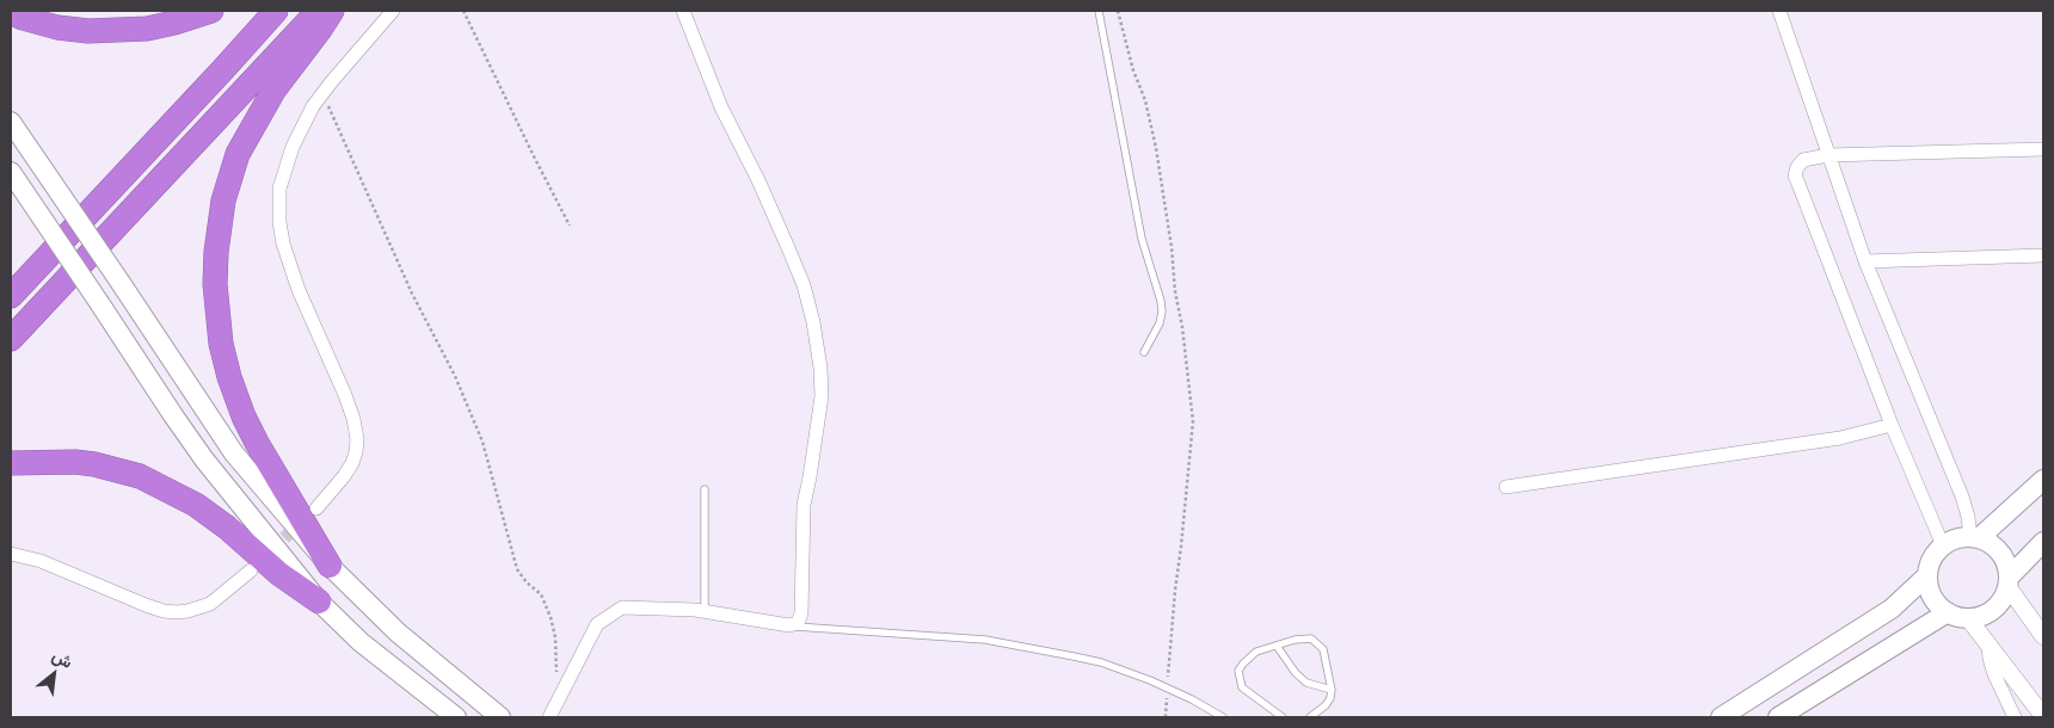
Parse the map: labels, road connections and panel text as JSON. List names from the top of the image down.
{
  "north": "top right"
}
